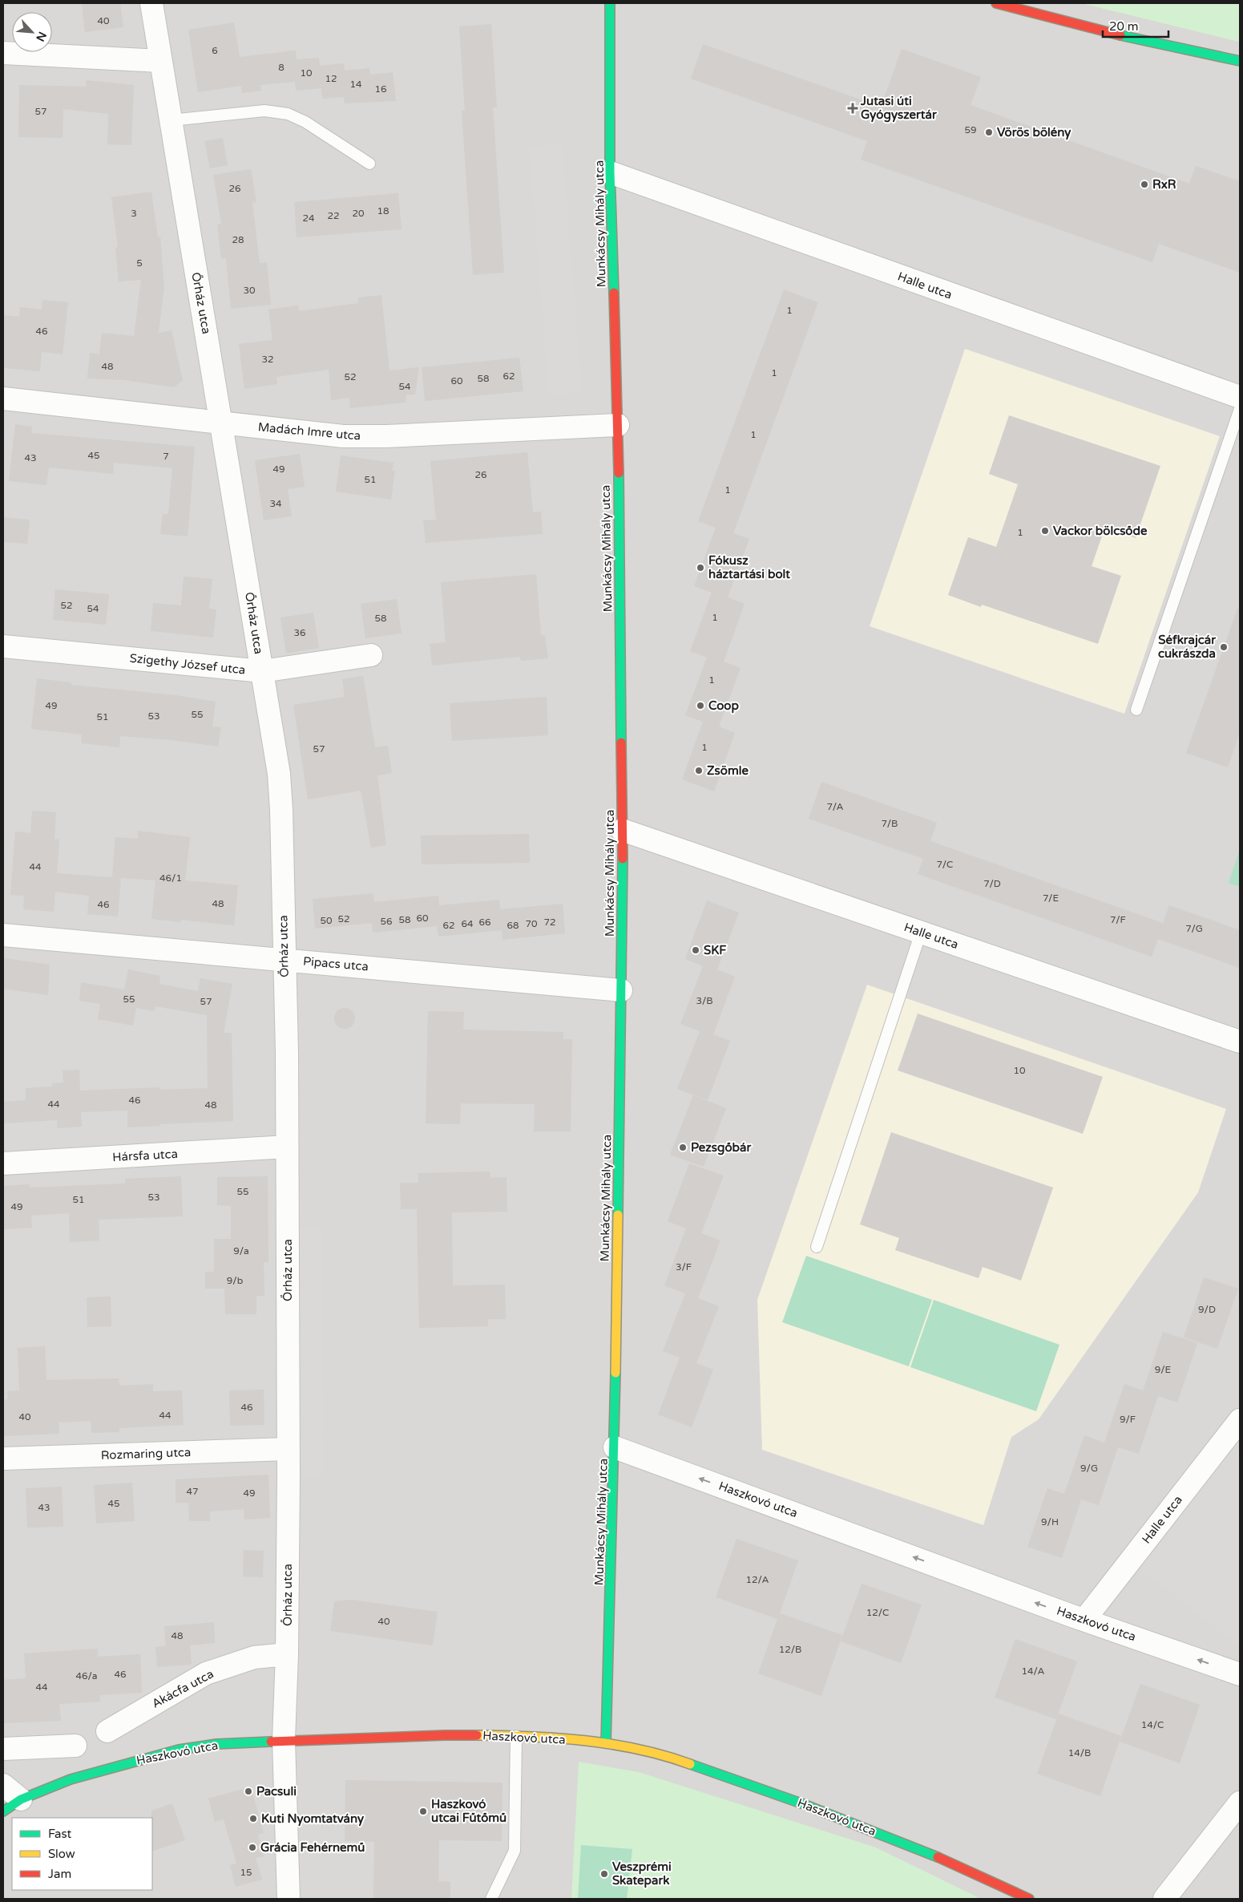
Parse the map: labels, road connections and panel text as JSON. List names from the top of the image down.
{
  "streets": {
    "street": [
      "Munkácsy Mihály utca",
      "Halle utca",
      "Őrház utca",
      "Madách Imre utca",
      "Szigethy József utca",
      "Pipacs utca",
      "Hársfa utca",
      "Rozmaring utca",
      "Haszkovó utca",
      "Akácfa utca"
    ]
  },
  "crossings": [
    ["Munkácsy Mihály utca", "Halle utca"],
    ["Munkácsy Mihály utca", "Madách Imre utca"],
    ["Munkácsy Mihály utca", "Pipacs utca"],
    ["Munkácsy Mihály utca", "Haszkovó utca"],
    ["Halle utca", "Haszkovó utca"],
    ["Őrház utca", "Madách Imre utca"],
    ["Őrház utca", "Szigethy József utca"],
    ["Őrház utca", "Pipacs utca"],
    ["Őrház utca", "Hársfa utca"],
    ["Őrház utca", "Rozmaring utca"],
    ["Őrház utca", "Haszkovó utca"],
    ["Őrház utca", "Akácfa utca"]
  ],
  "one_way": ["Haszkovó utca"],
  "places": {
    "health": ["Jutasi úti Gyógyszertár"],
    "other": [
      "Vörös bölény",
      "RxR",
      "Vackor bölcsőde",
      "Fókusz háztartási bolt",
      "Séfkrajcár cukrászda",
      "Coop",
      "Zsömle",
      "SKF",
      "Pezsgőbár",
      "Pacsuli",
      "Haszkovó utcai Fűtőmű",
      "Kuti Nyomtatvány",
      "Grácia Fehérnemű",
      "Veszprémi Skatepark"
    ]
  },
  "house_numbers": [
    "40",
    "6",
    "8",
    "10",
    "12",
    "14",
    "16",
    "57",
    "59",
    "26",
    "18",
    "3",
    "20",
    "22",
    "24",
    "28",
    "5",
    "30",
    "1",
    "46",
    "32",
    "48",
    "1",
    "62",
    "52",
    "58",
    "60",
    "54",
    "1",
    "45",
    "7",
    "43",
    "49",
    "26",
    "51",
    "1",
    "34",
    "1",
    "52",
    "54",
    "1",
    "58",
    "36",
    "1",
    "49",
    "55",
    "53",
    "51",
    "1",
    "57",
    "7/A",
    "7/B",
    "7/C",
    "44",
    "46/1",
    "7/D",
    "7/E",
    "48",
    "46",
    "60",
    "52",
    "58",
    "7/F",
    "50",
    "56",
    "66",
    "72",
    "64",
    "70",
    "62",
    "68",
    "7/G",
    "55",
    "3/B",
    "57",
    "10",
    "46",
    "44",
    "48",
    "55",
    "53",
    "51",
    "49",
    "9/a",
    "3/F",
    "9/b",
    "9/D",
    "9/E",
    "46",
    "44",
    "40",
    "9/F",
    "9/G",
    "47",
    "49",
    "45",
    "43",
    "9/H",
    "12/A",
    "12/C",
    "40",
    "48",
    "12/B",
    "14/A",
    "46",
    "46/a",
    "44",
    "14/C",
    "14/B",
    "15"
  ],
  "legend": ["Fast", "Slow", "Jam"],
  "scale_bar": "20 m",
  "north": "bottom right"
}
